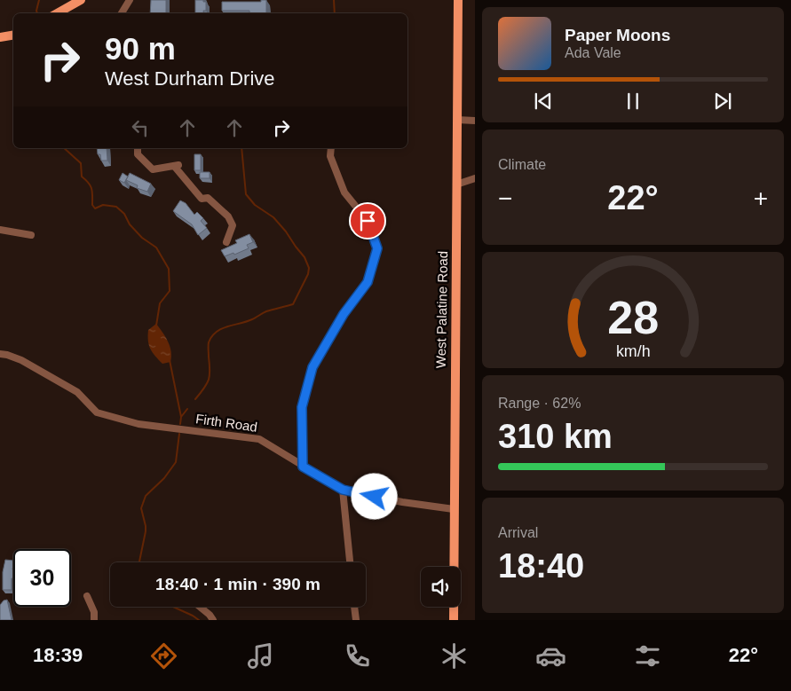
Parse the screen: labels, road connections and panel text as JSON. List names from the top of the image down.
{
  "streets": {
    "main road": ["West Palatine Road"],
    "street": ["Firth Road"]
  },
  "crossings": [
    ["West Palatine Road", "Firth Road"]
  ],
  "page": {
    "turn": ["90 m", "West Durham Drive"],
    "song": ["Paper Moons", "Ada Vale"],
    "tile": [
      "Climate",
      ["Range · 62%", "310 km"],
      ["Arrival", "18:40"]
    ],
    "heat": ["−", "22°", "+"],
    "limit": "30",
    "trip": "18:40 · 1 min · 390 m",
    "tabs": ["18:39", "22°"],
    "gauge": ["28", "km/h"]
  }
}
